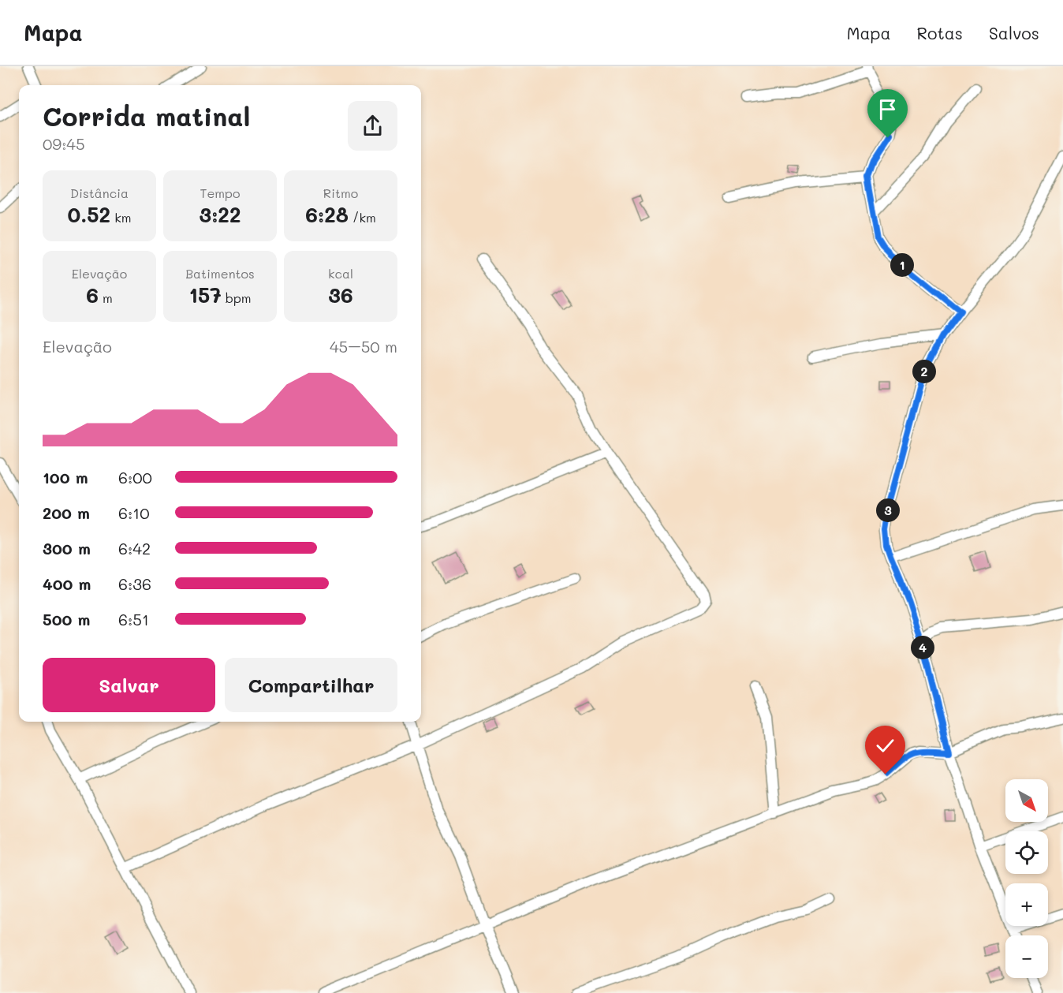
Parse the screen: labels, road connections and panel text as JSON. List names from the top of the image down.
{
  "north": "bottom right",
  "page": {
    "header": "Mapa",
    "nav": ["Mapa", "Rotas", "Salvos"],
    "heading": ["Corrida matinal", "09:45"],
    "stats": [
      ["Distância", "0.52 km"],
      ["Tempo", "3:22"],
      ["Ritmo", "6:28 /km"],
      ["Elevação", "6 m"],
      ["Batimentos", "157 bpm"],
      ["kcal", "36"]
    ],
    "pins": [
      "1",
      "2",
      "3",
      "4"
    ],
    "chart": ["Elevação", "45–50 m"],
    "list": [
      {
        "name": "100 m",
        "note": "6:00"
      },
      {
        "name": "200 m",
        "note": "6:10"
      },
      {
        "name": "300 m",
        "note": "6:42"
      },
      {
        "name": "400 m",
        "note": "6:36"
      },
      {
        "name": "500 m",
        "note": "6:51"
      }
    ],
    "buttons": ["Salvar", "Compartilhar"],
    "map_buttons": ["+", "−"]
  }
}
